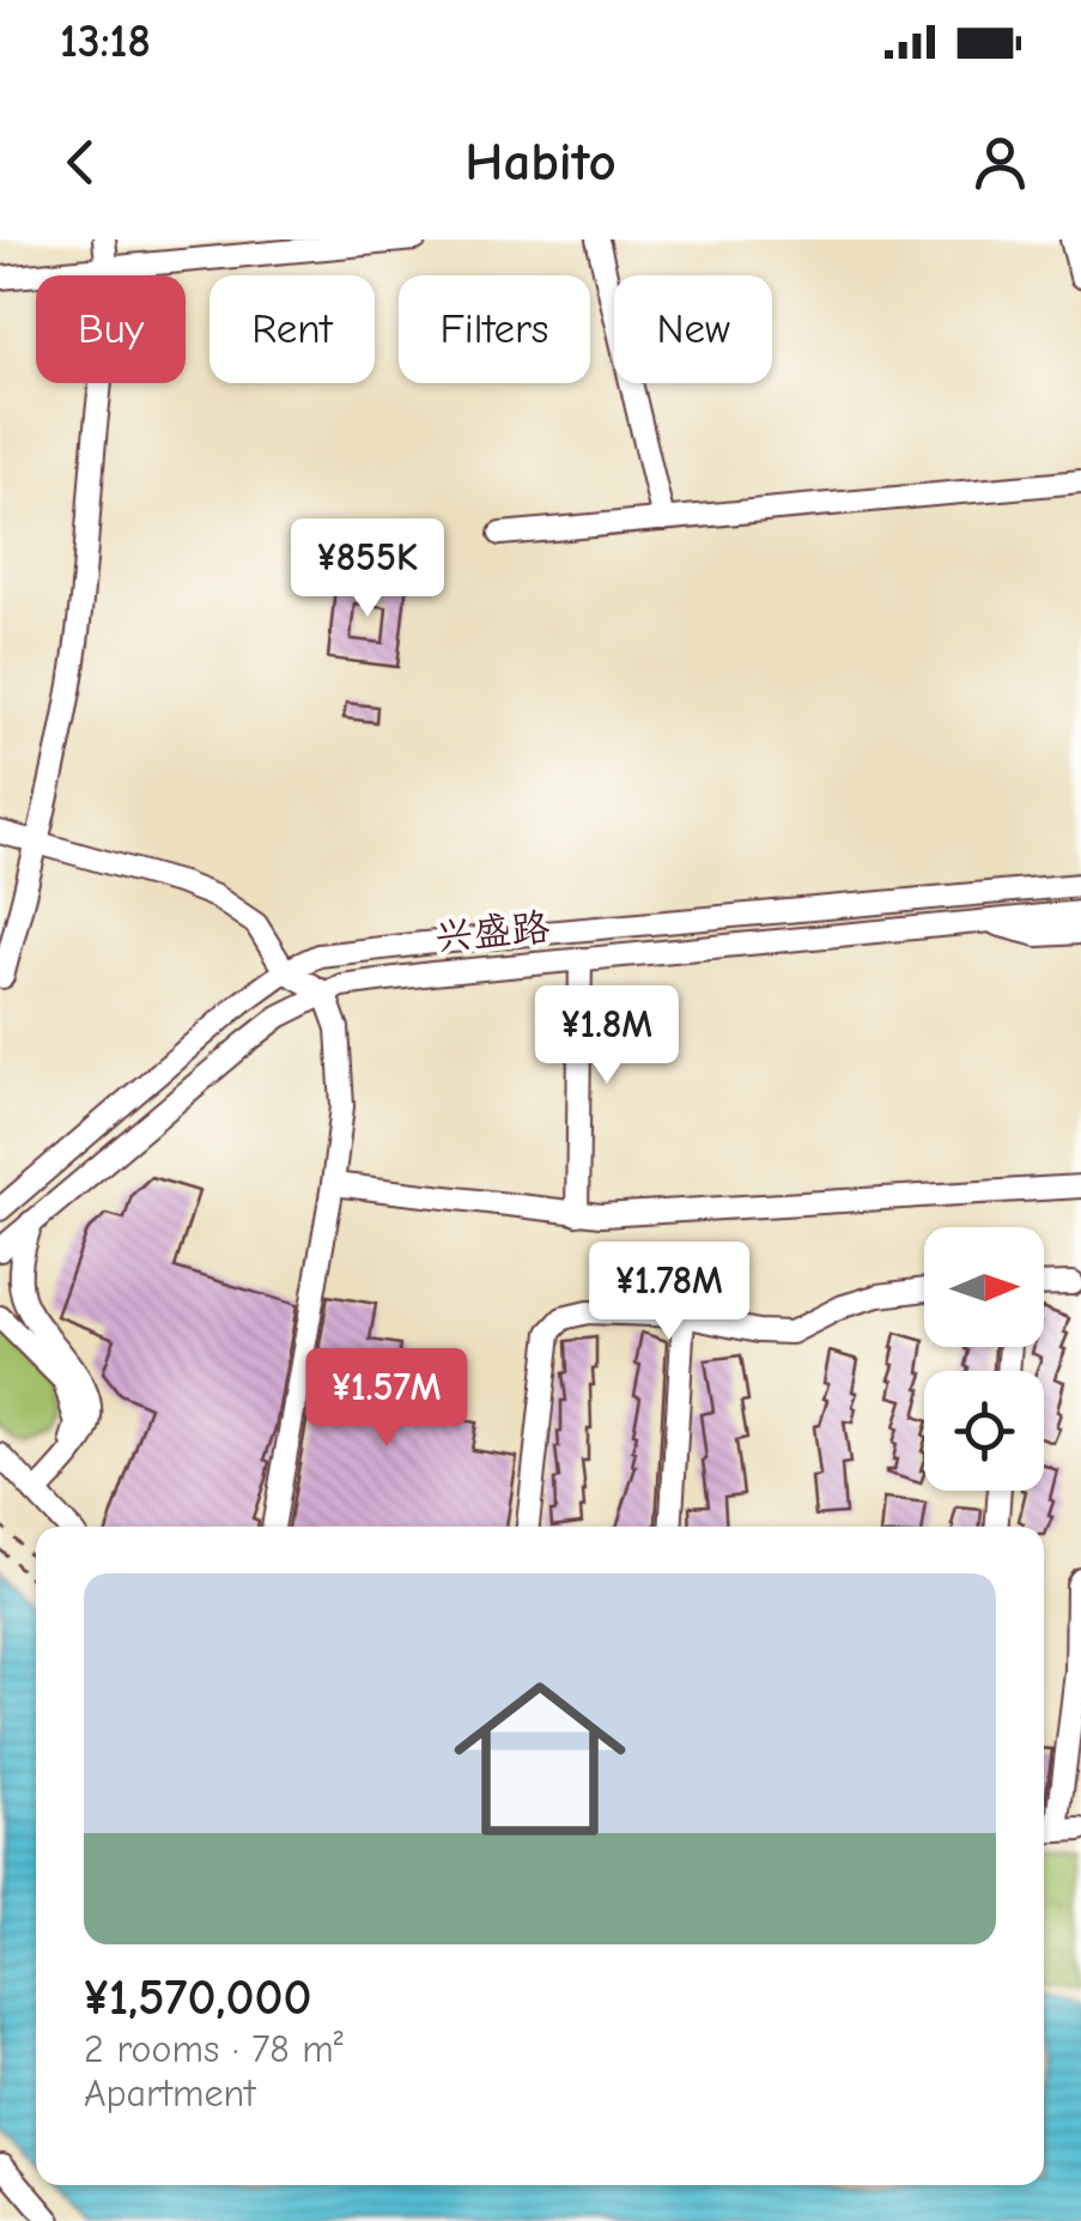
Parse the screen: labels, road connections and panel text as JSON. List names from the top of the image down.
{
  "streets": {
    "street": ["兴盛路"]
  },
  "north": "right",
  "page": {
    "status": "13:18",
    "header": "Habito",
    "chip": [
      "Buy",
      "Rent",
      "Filters",
      "New"
    ],
    "price": [
      "¥855K",
      "¥1.8M",
      "¥1.78M",
      "¥1.57M"
    ],
    "list": [
      {
        "name": "¥1,570,000",
        "note": "2 rooms · 78 m² · Apartment"
      }
    ]
  }
}
